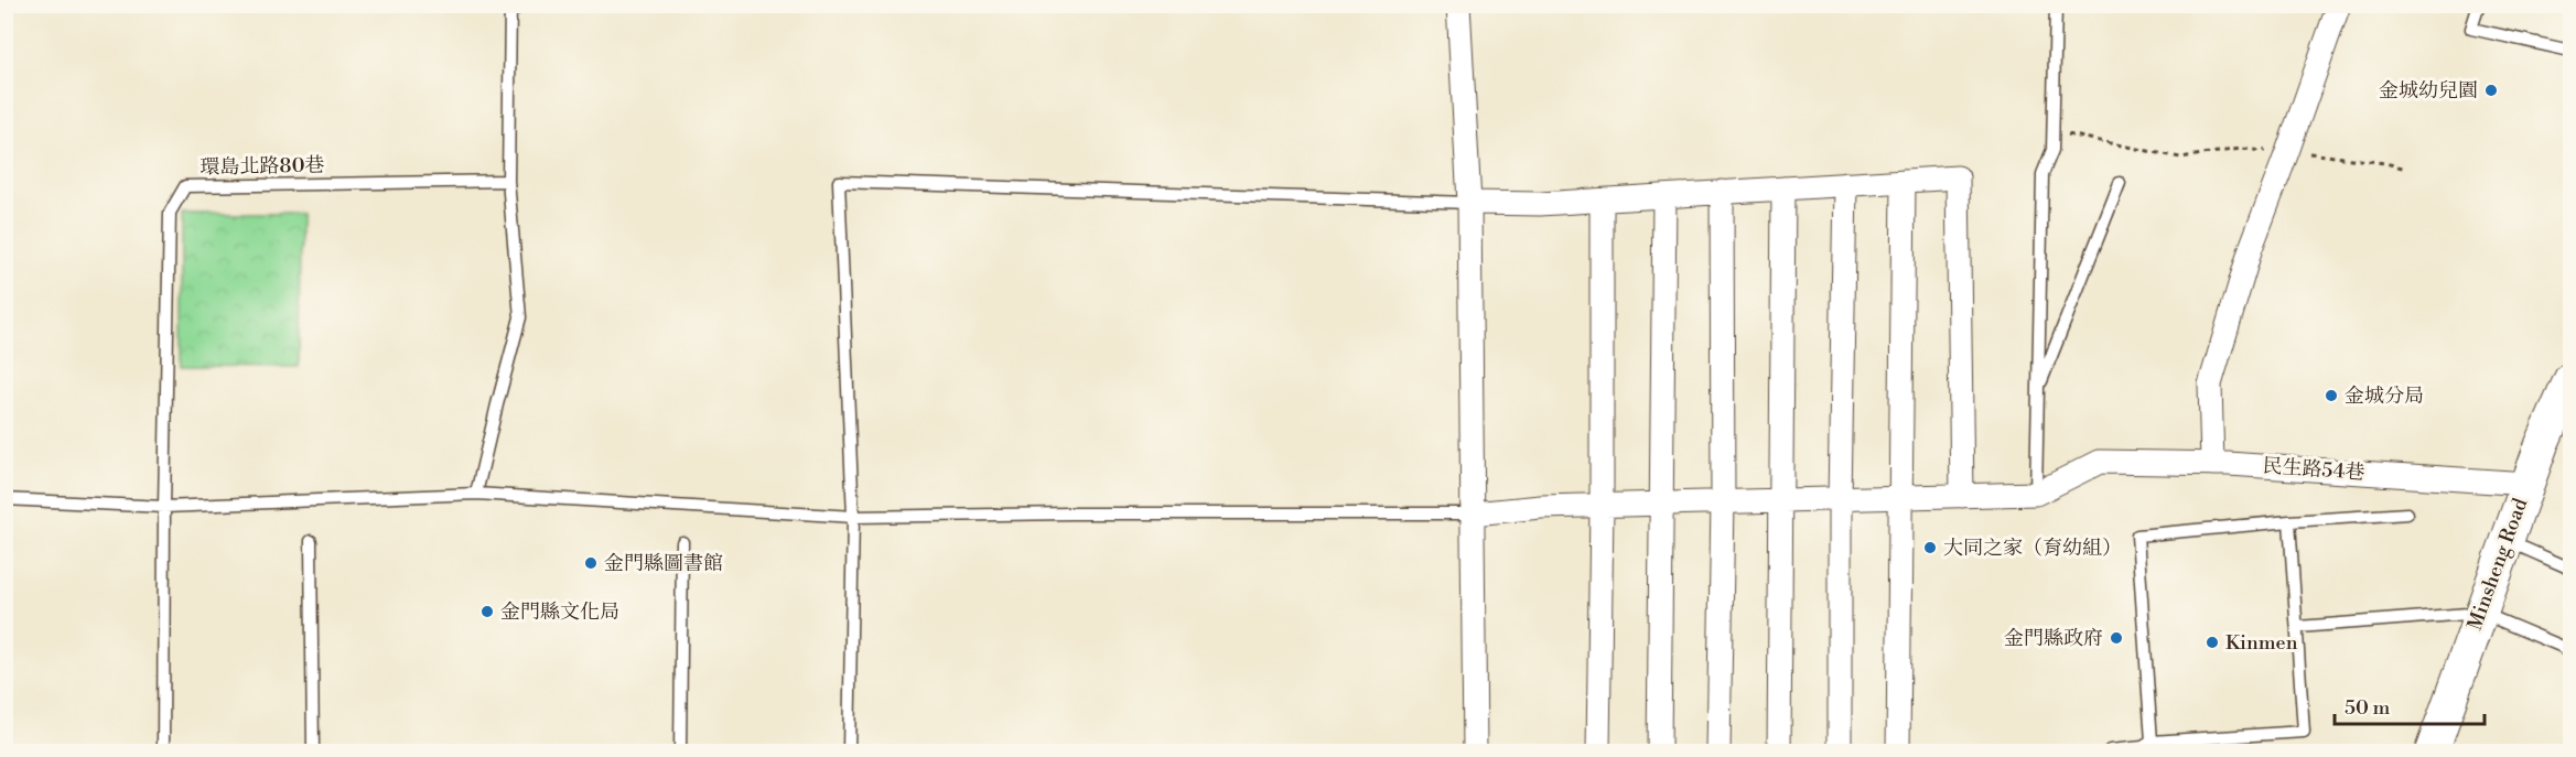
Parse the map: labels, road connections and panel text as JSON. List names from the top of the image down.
{
  "streets": {
    "main road": ["Minsheng Road"],
    "street": ["民生路54巷"],
    "lane": ["環島北路80巷"]
  },
  "crossings": [
    ["民生路54巷", "Minsheng Road"]
  ],
  "places": [
    "金城幼兒園",
    "金城分局",
    "大同之家（育幼組）",
    "金門縣圖書館",
    "金門縣文化局",
    "金門縣政府",
    "Kinmen"
  ],
  "scale_bar": "50 m"
}
